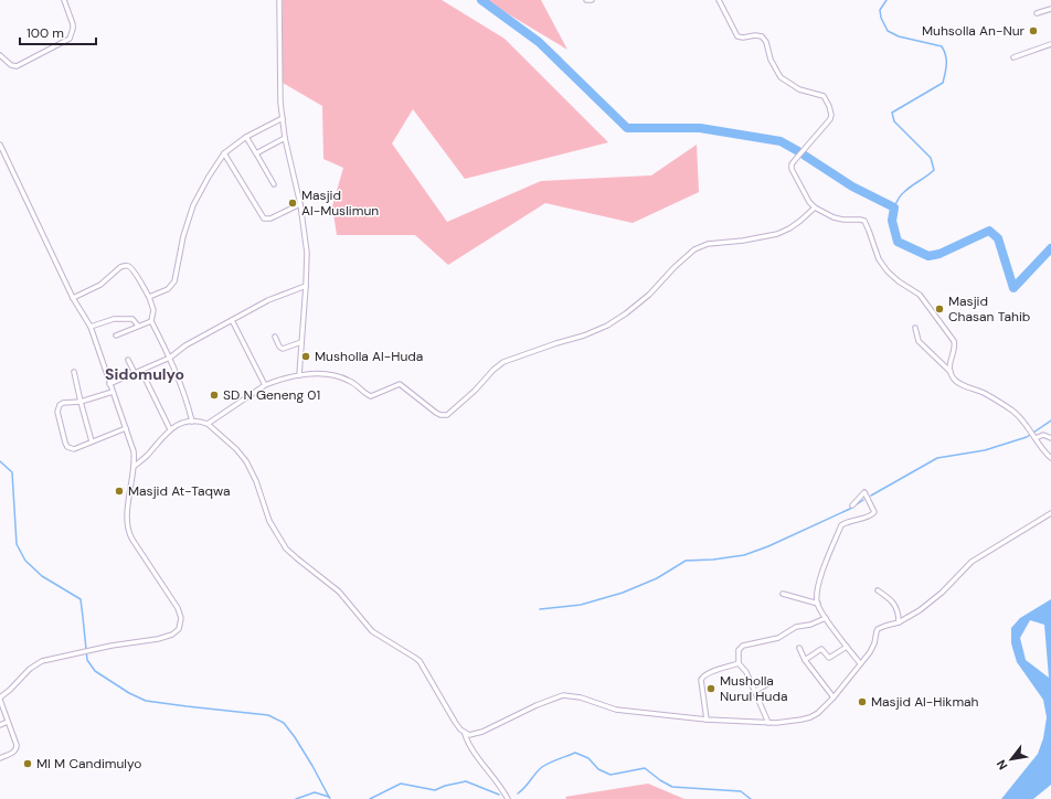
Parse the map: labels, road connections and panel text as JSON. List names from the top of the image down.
{
  "districts": ["Sidomulyo"],
  "places": [
    "Muhsolla An-Nur",
    "Masjid Al-Muslimun",
    "Masjid Chasan Tahib",
    "Musholla Al-Huda",
    "SD N Geneng 01",
    "Masjid At-Taqwa",
    "Musholla Nurul Huda",
    "Masjid Al-Hikmah",
    "MI M Candimulyo"
  ],
  "scale_bar": "100 m",
  "north": "bottom left"
}
